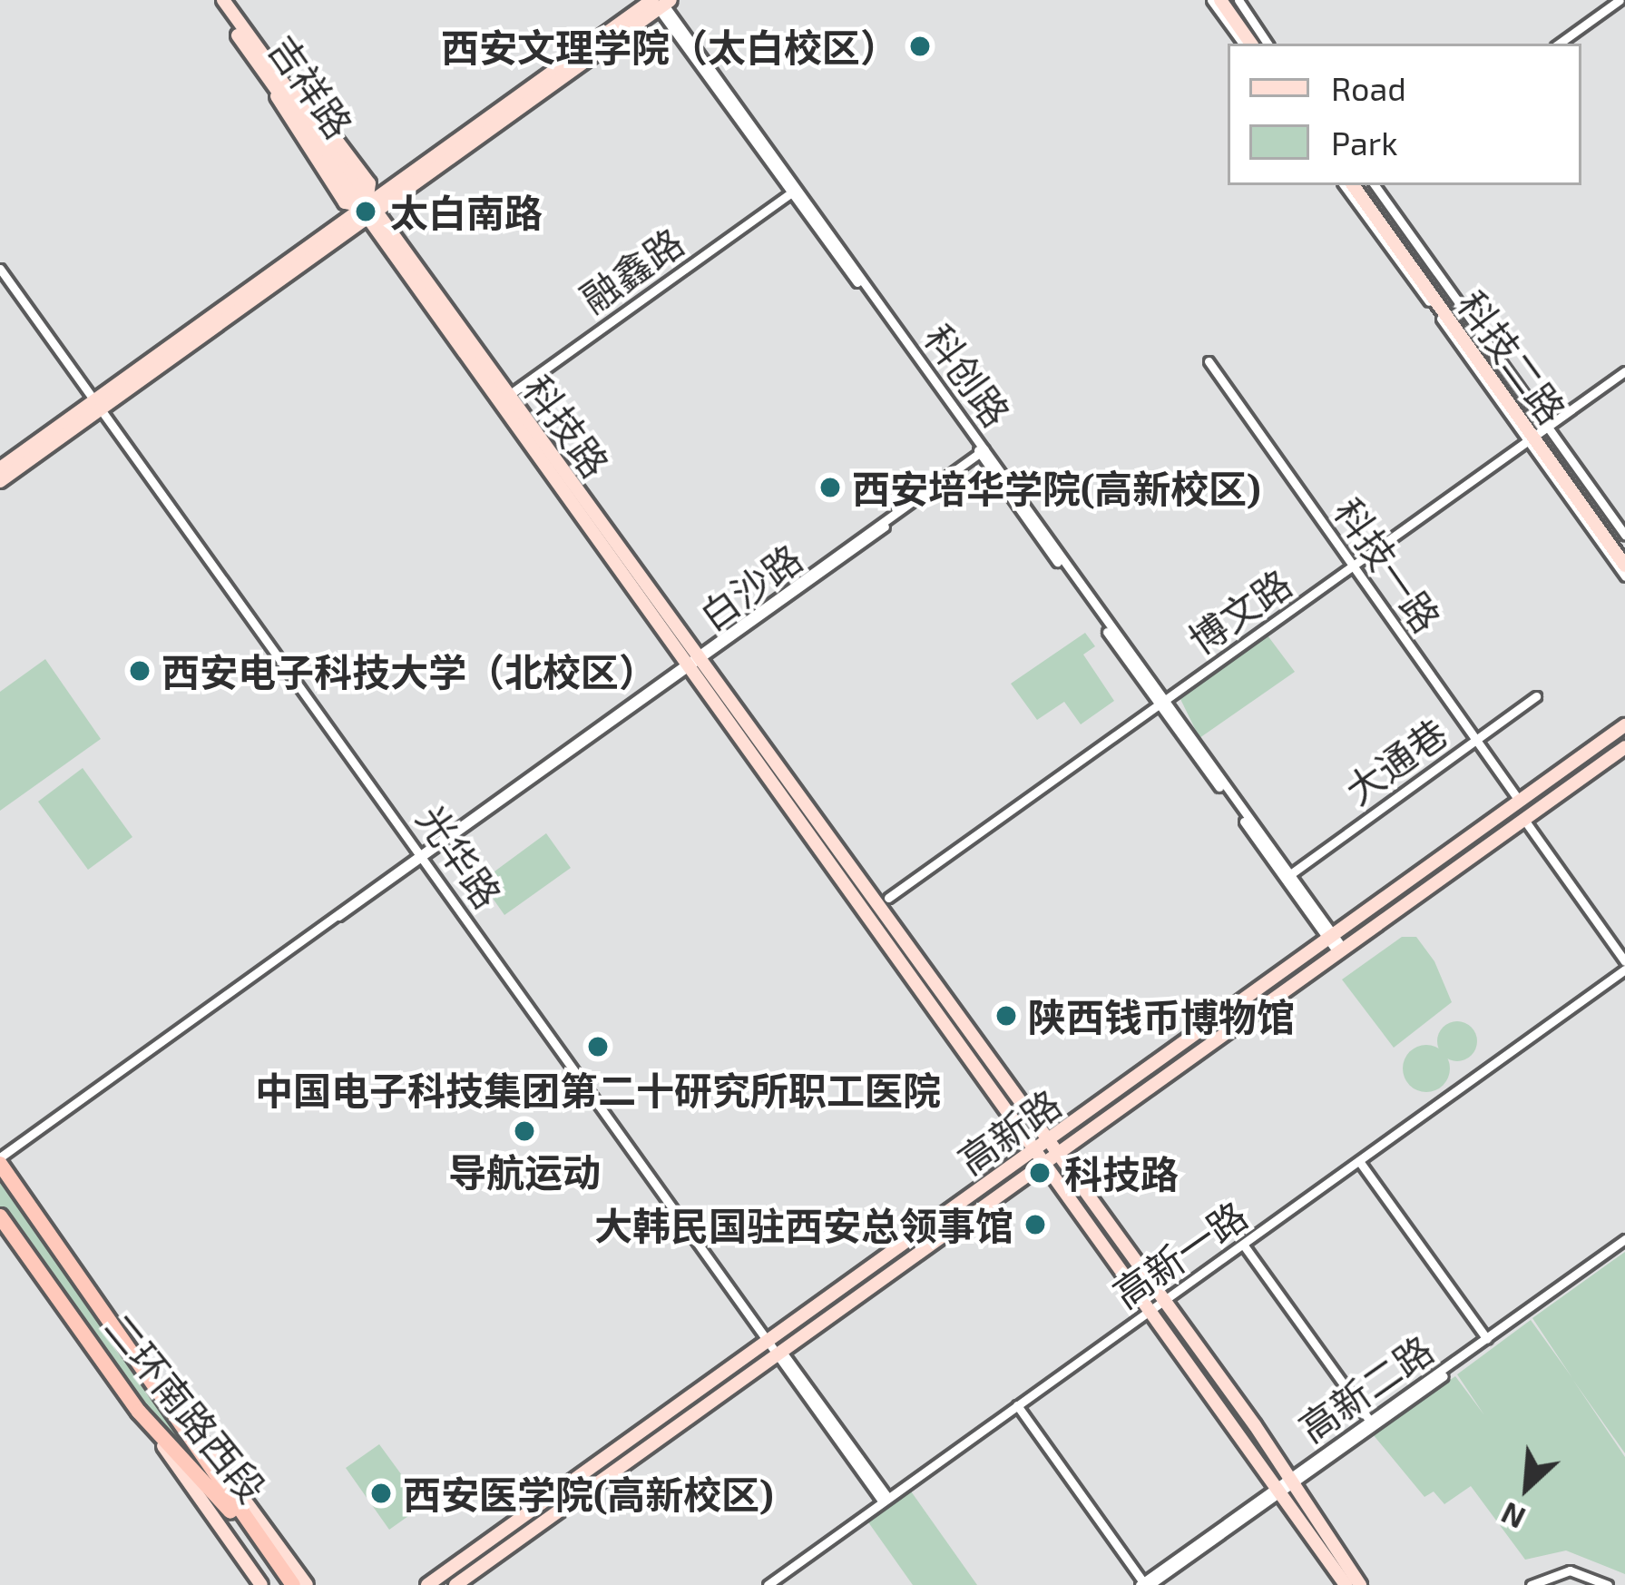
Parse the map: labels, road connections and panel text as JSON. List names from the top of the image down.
{
  "streets": {
    "highway": ["二环南路西段"],
    "main road": [
      "吉祥路",
      "科技二路",
      "科技路",
      "高新路"
    ],
    "street": [
      "融鑫路",
      "科创路",
      "科技一路",
      "白沙路",
      "博文路",
      "大通巷",
      "光华路",
      "高新一路",
      "高新二路"
    ]
  },
  "crossings": [
    ["吉祥路", "科技路"],
    ["融鑫路", "科创路"],
    ["融鑫路", "科技路"],
    ["科技二路", "博文路"],
    ["科创路", "白沙路"],
    ["科创路", "博文路"],
    ["科创路", "大通巷"],
    ["科创路", "高新路"],
    ["科技路", "白沙路"],
    ["科技路", "高新路"],
    ["科技路", "高新一路"],
    ["科技路", "高新二路"],
    ["科技一路", "博文路"],
    ["科技一路", "大通巷"],
    ["科技一路", "高新路"],
    ["白沙路", "光华路"],
    ["白沙路", "二环南路西段"],
    ["光华路", "高新路"],
    ["光华路", "高新一路"]
  ],
  "places": [
    "西安文理学院（太白校区）",
    "太白南路",
    "西安培华学院(高新校区)",
    "西安电子科技大学（北校区）",
    "陕西钱币博物馆",
    "中国电子科技集团第二十研究所职工医院",
    "导航运动",
    "科技路",
    "大韩民国驻西安总领事馆",
    "西安医学院(高新校区)"
  ],
  "legend": ["Road", "Park"],
  "north": "bottom left"
}
